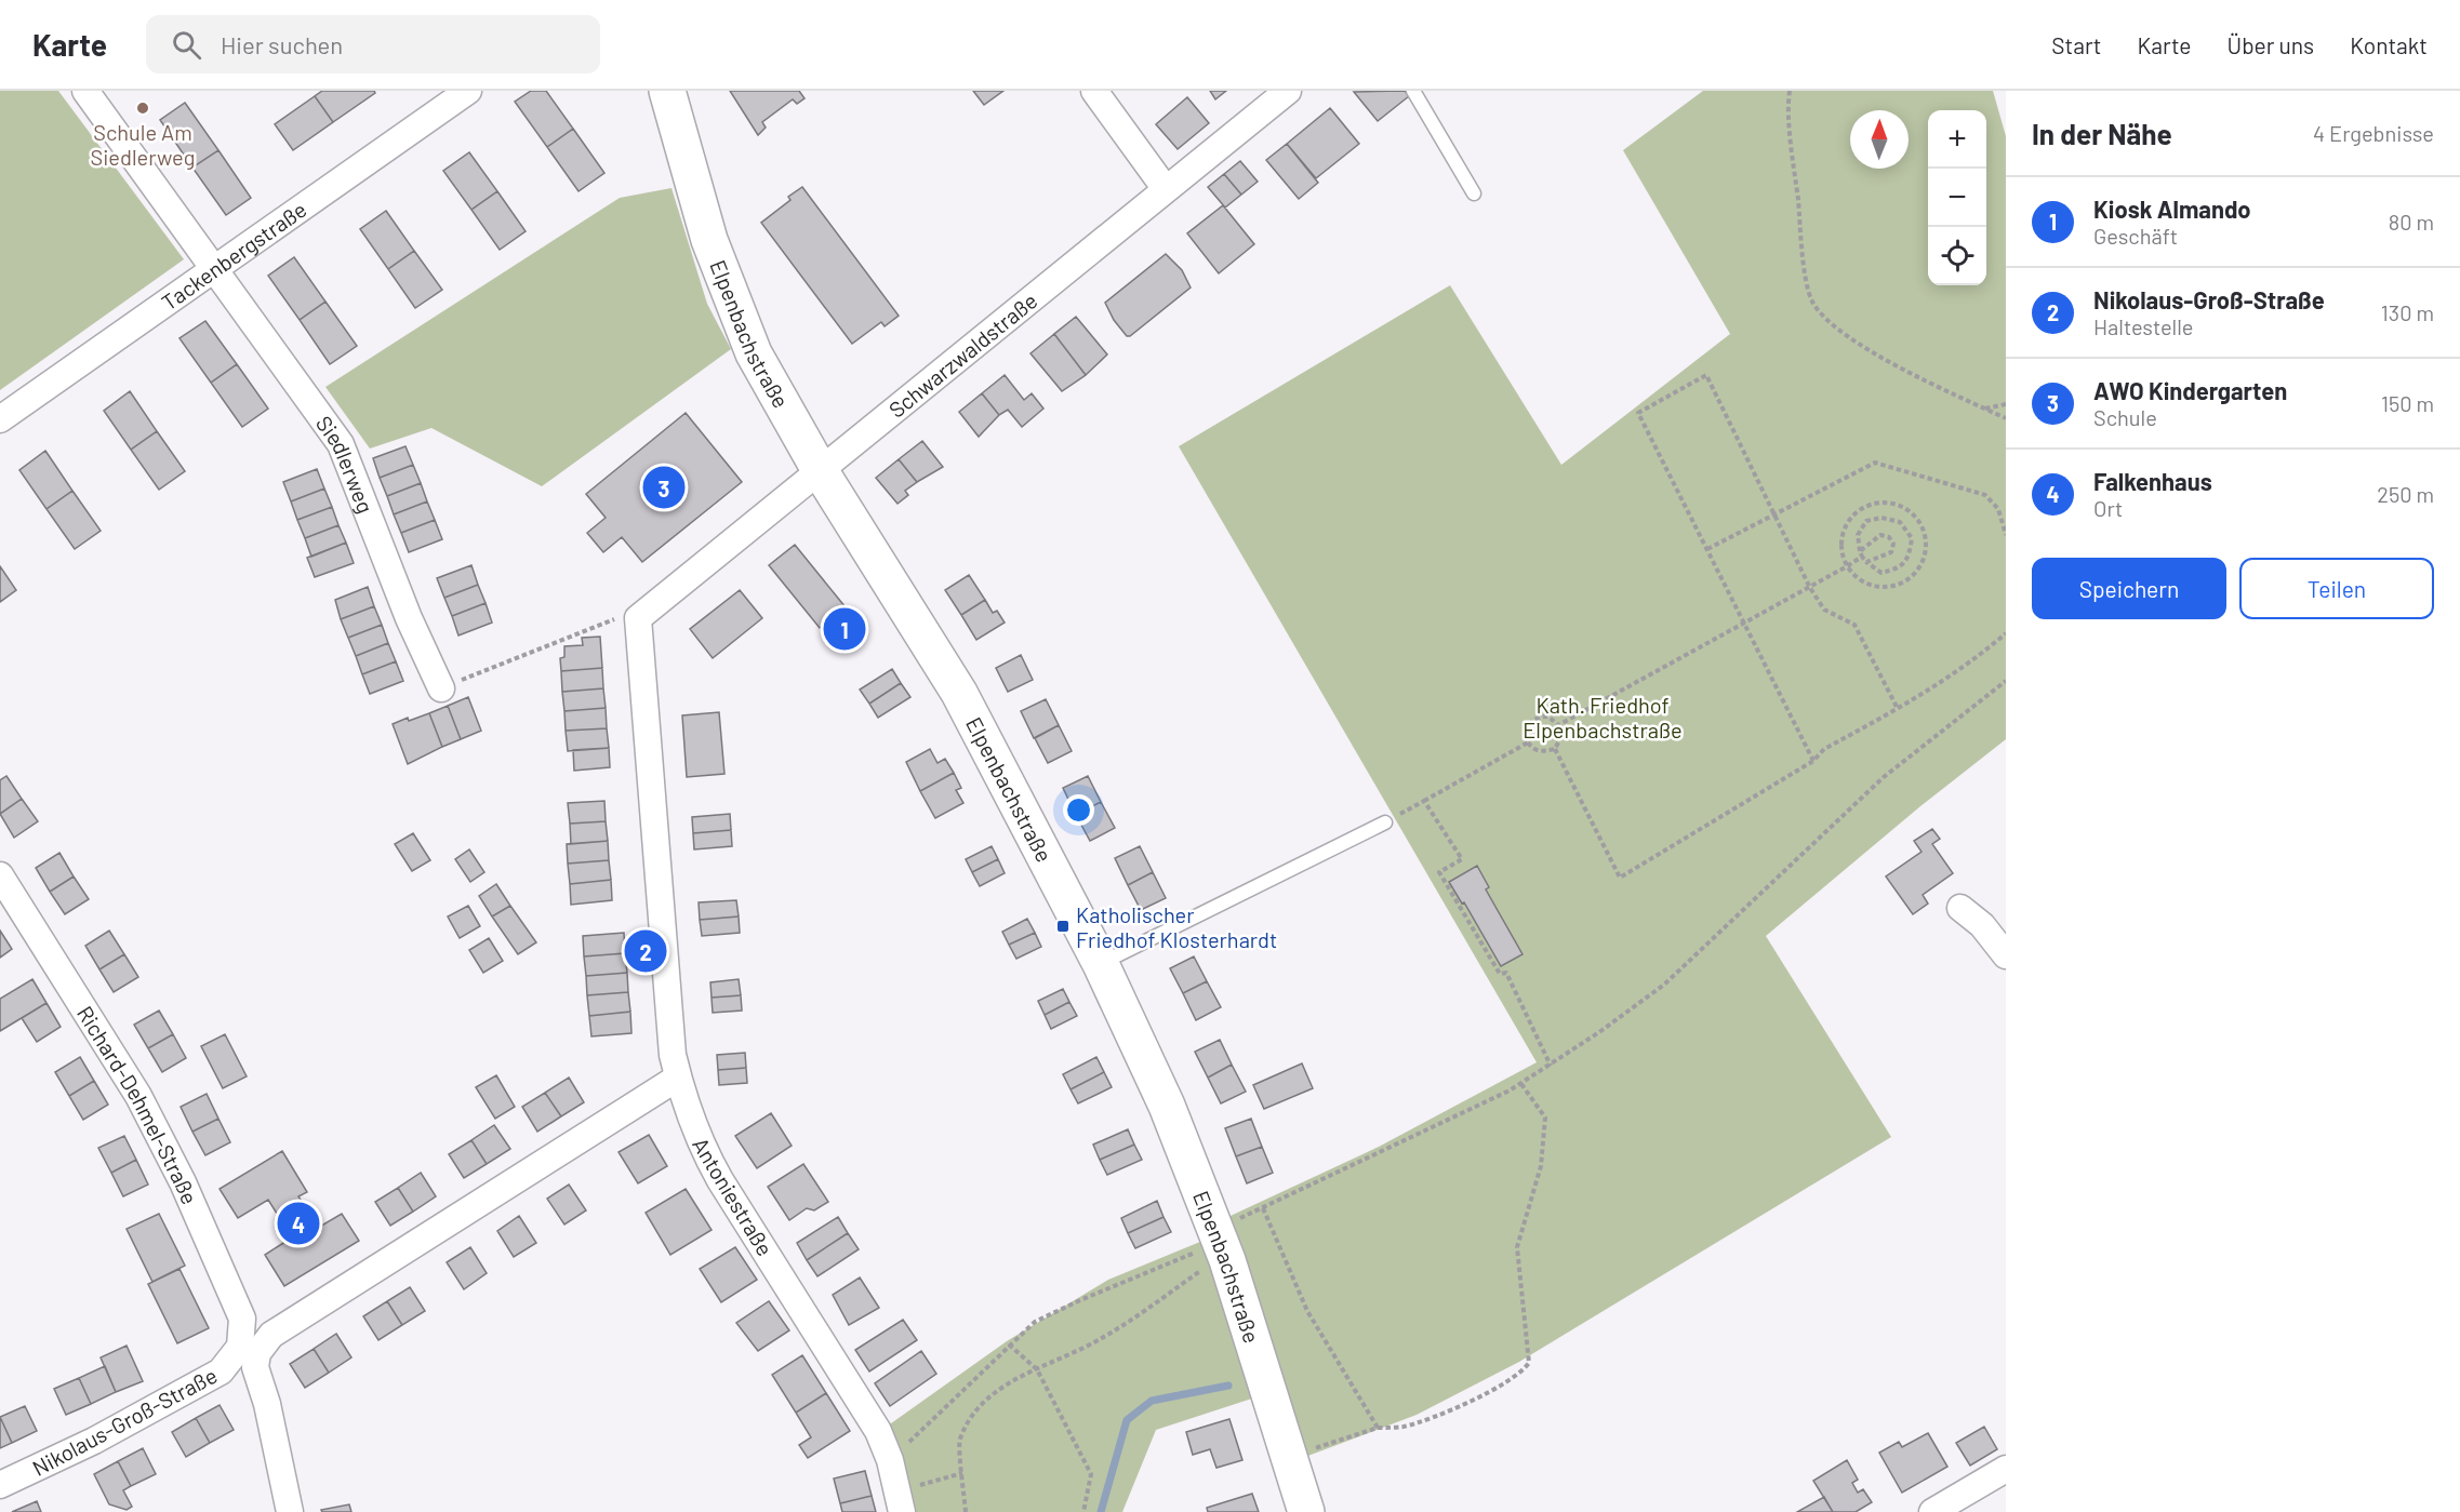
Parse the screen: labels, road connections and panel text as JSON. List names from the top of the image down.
{
  "streets": {
    "street": [
      "Tackenbergstraße",
      "Elpenbachstraße",
      "Schwarzwaldstraße",
      "Siedlerweg",
      "Richard-Dehmel-Straße",
      "Antoniestraße",
      "Nikolaus-Groß-Straße"
    ]
  },
  "crossings": [
    ["Tackenbergstraße", "Siedlerweg"],
    ["Elpenbachstraße", "Schwarzwaldstraße"],
    ["Schwarzwaldstraße", "Antoniestraße"],
    ["Richard-Dehmel-Straße", "Nikolaus-Groß-Straße"],
    ["Antoniestraße", "Nikolaus-Groß-Straße"]
  ],
  "parks": ["Kath. Friedhof Elpenbachstraße"],
  "places": {
    "other": ["Schule Am Siedlerweg"],
    "transit": ["Katholischer Friedhof Klosterhardt"]
  },
  "north": "top",
  "page": {
    "header": "Karte",
    "search": "Hier suchen",
    "nav": [
      "Start",
      "Karte",
      "Über uns",
      "Kontakt"
    ],
    "heading": ["In der Nähe", "4 Ergebnisse"],
    "map_buttons": ["+", "−"],
    "list": [
      {
        "mark": "1",
        "name": "Kiosk Almando",
        "note": "Geschäft",
        "value": "80 m"
      },
      {
        "mark": "2",
        "name": "Nikolaus-Groß-Straße",
        "note": "Haltestelle",
        "value": "130 m"
      },
      {
        "mark": "3",
        "name": "AWO Kindergarten",
        "note": "Schule",
        "value": "150 m"
      },
      {
        "mark": "4",
        "name": "Falkenhaus",
        "note": "Ort",
        "value": "250 m"
      }
    ],
    "pins": [
      "3",
      "1",
      "2",
      "4"
    ],
    "buttons": ["Speichern", "Teilen"]
  }
}
